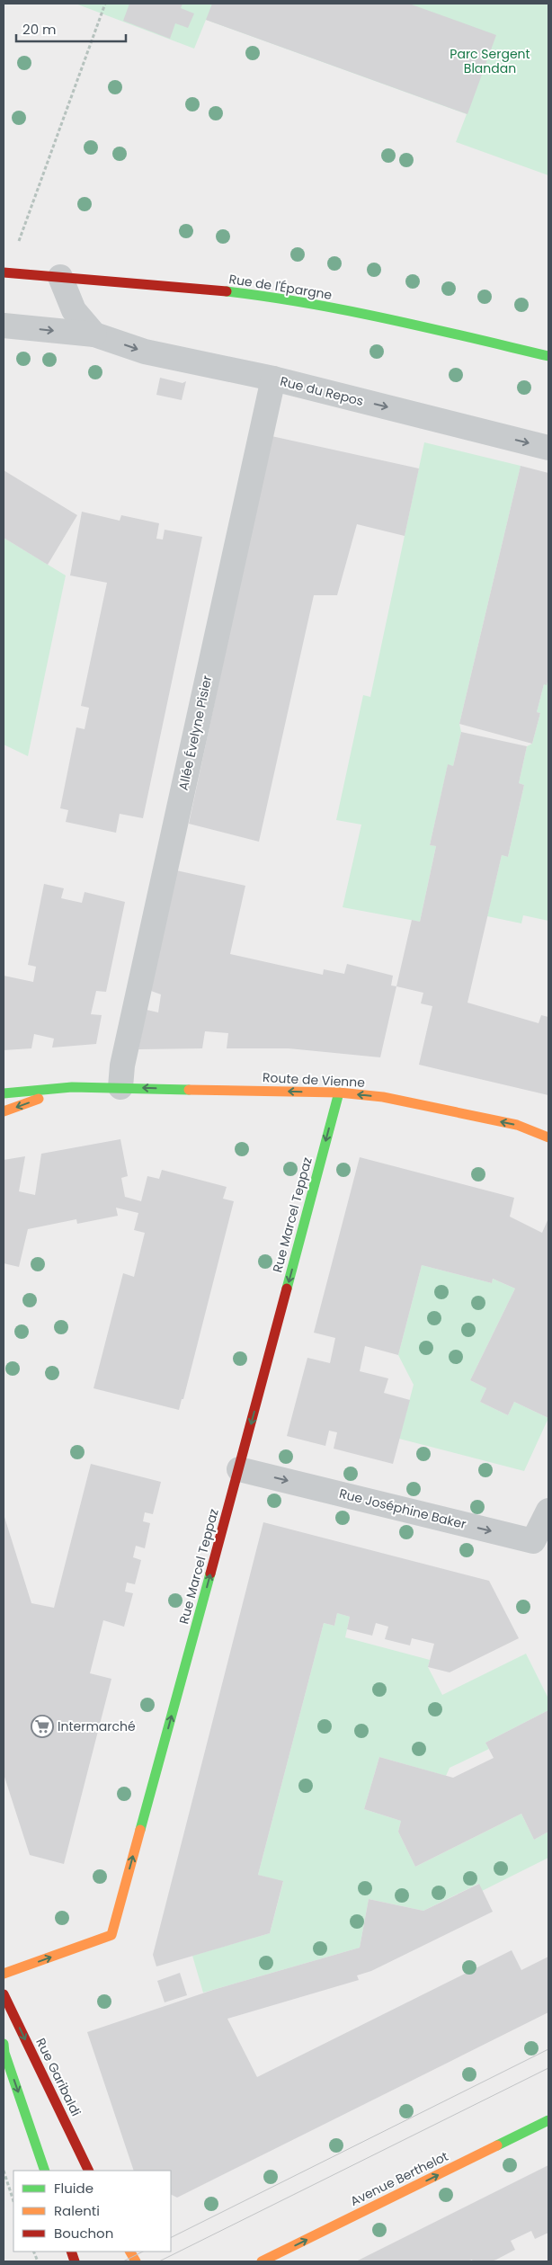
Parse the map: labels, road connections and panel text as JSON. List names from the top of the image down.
{
  "streets": {
    "main road": [
      "Rue de l'Épargne",
      "Route de Vienne",
      "Rue Marcel Teppaz",
      "Rue Garibaldi",
      "Avenue Berthelot"
    ],
    "street": ["Rue du Repos", "Allée Évelyne Pisier", "Rue Joséphine Baker"]
  },
  "crossings": [
    ["Rue du Repos", "Allée Évelyne Pisier"],
    ["Allée Évelyne Pisier", "Route de Vienne"],
    ["Route de Vienne", "Rue Marcel Teppaz"],
    ["Rue Marcel Teppaz", "Rue Joséphine Baker"]
  ],
  "one_way": [
    "Rue du Repos",
    "Route de Vienne",
    "Rue Joséphine Baker",
    "Avenue Berthelot"
  ],
  "parks": ["Parc Sergent Blandan"],
  "places": {
    "supermarket": ["Intermarché"]
  },
  "legend": ["Fluide", "Ralenti", "Bouchon"],
  "scale_bar": "20 m"
}
